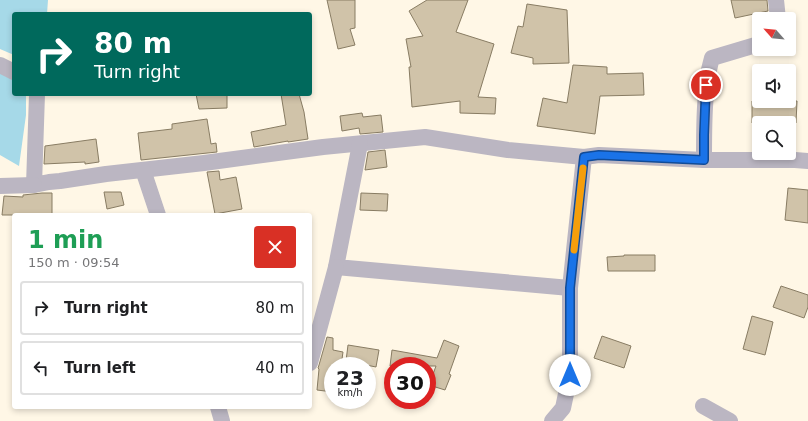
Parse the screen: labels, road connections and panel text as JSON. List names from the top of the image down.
{
  "north": "top left",
  "page": {
    "turn": ["80 m", "Turn right"],
    "heading": ["1 min", "150 m · 09:54"],
    "list": [
      {
        "name": "Turn right",
        "value": "80 m"
      },
      {
        "name": "Turn left",
        "value": "40 m"
      }
    ],
    "speed": "23 km/h",
    "limit": "30"
  }
}
